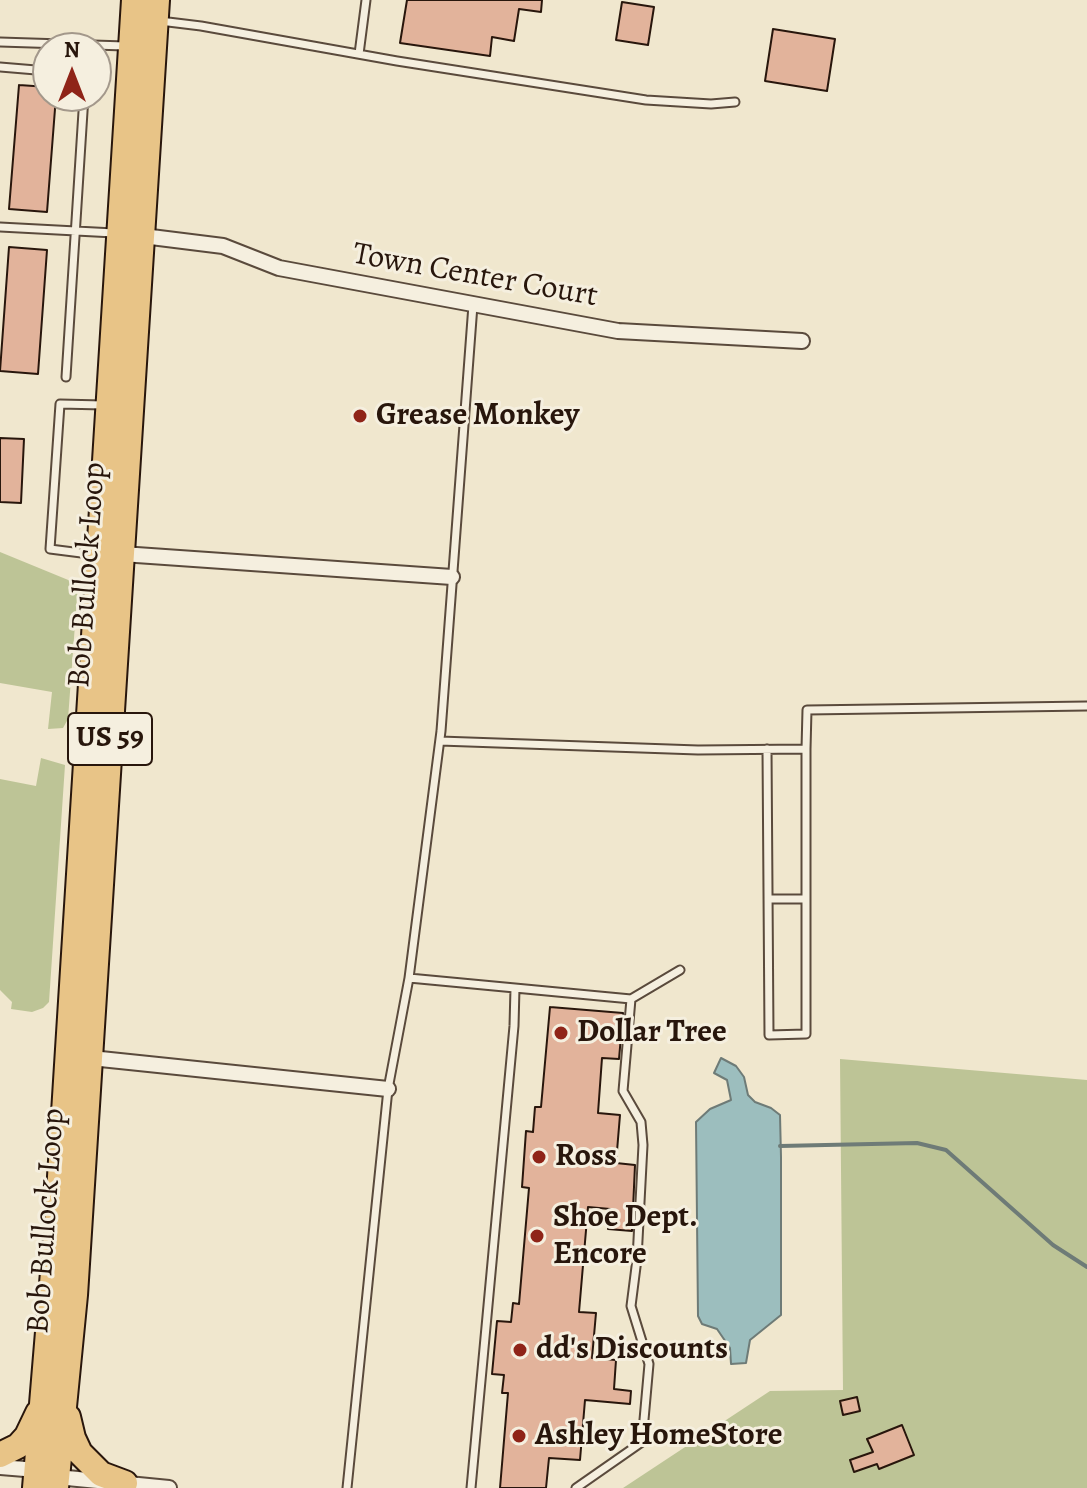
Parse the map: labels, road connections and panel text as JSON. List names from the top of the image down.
{
  "streets": {
    "highway": ["Bob Bullock Loop", "US 59"],
    "street": ["Town Center Court"]
  },
  "crossings": [
    ["Town Center Court", "Bob Bullock Loop"]
  ],
  "places": [
    "Grease Monkey",
    "Dollar Tree",
    "Ross",
    "Shoe Dept. Encore",
    "dd's Discounts",
    "Ashley HomeStore"
  ],
  "north": "top"
}
